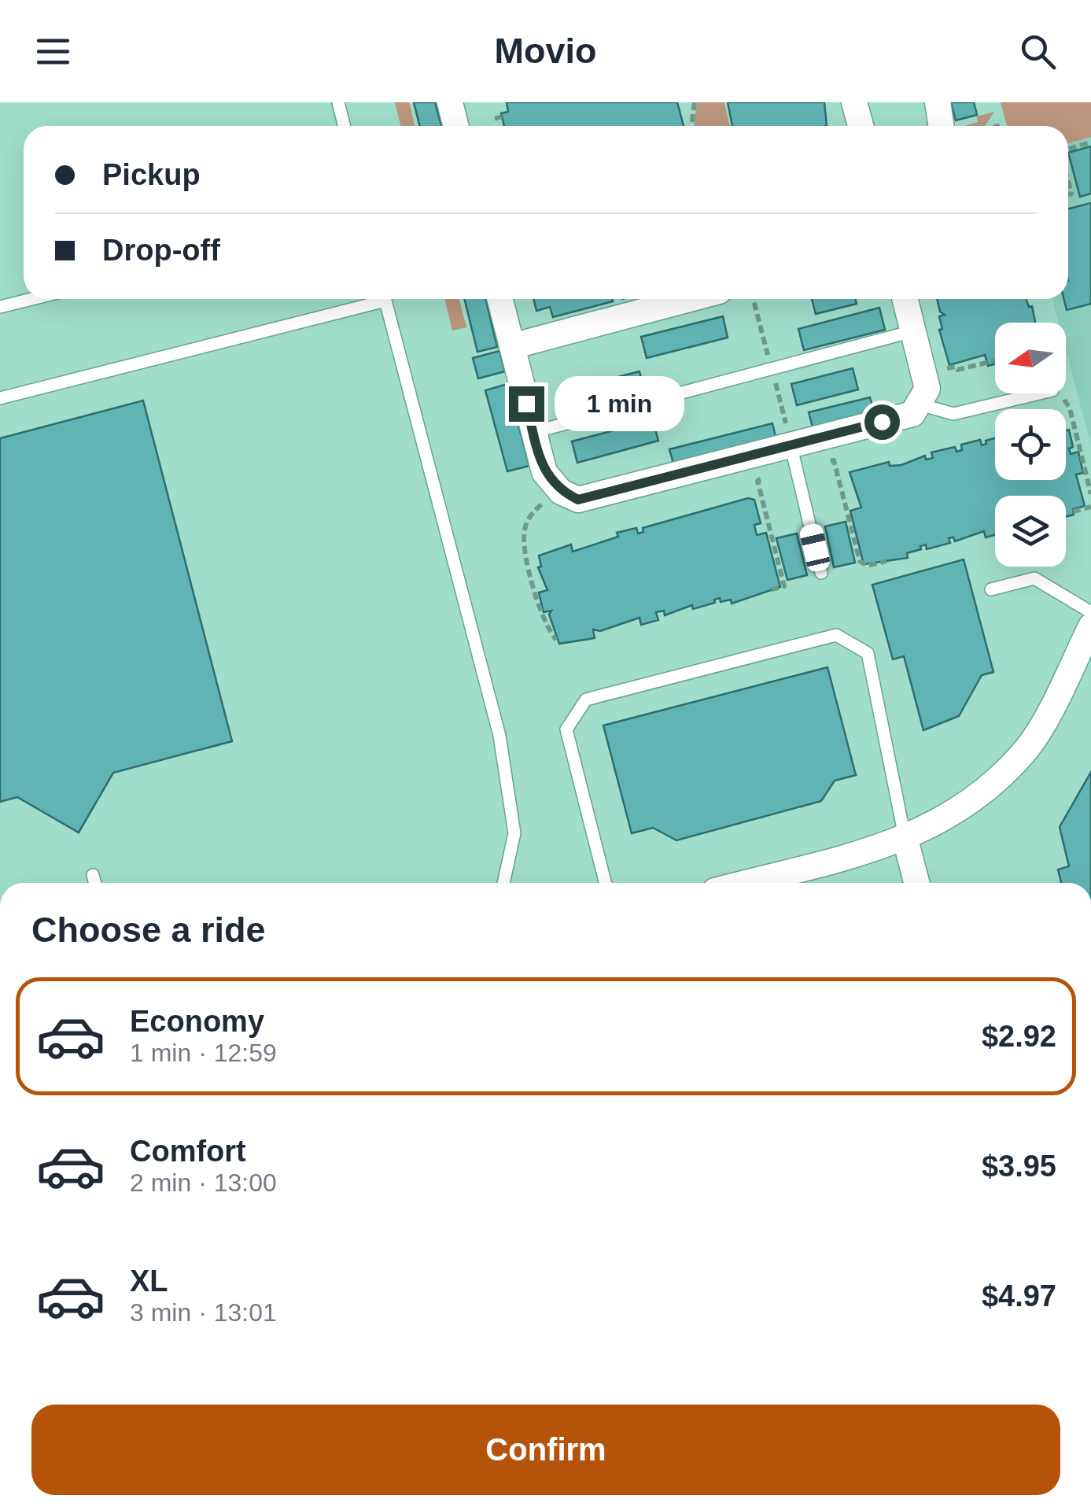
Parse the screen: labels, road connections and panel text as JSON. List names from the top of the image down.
{
  "north": "left",
  "page": {
    "header": "Movio",
    "banner": ["Pickup", "Drop-off"],
    "bubble": "1 min",
    "heading": "Choose a ride",
    "list": [
      {
        "name": "Economy",
        "note": "1 min · 12:59",
        "value": "$2.92"
      },
      {
        "name": "Comfort",
        "note": "2 min · 13:00",
        "value": "$3.95"
      },
      {
        "name": "XL",
        "note": "3 min · 13:01",
        "value": "$4.97"
      }
    ],
    "buttons": "Confirm"
  }
}
